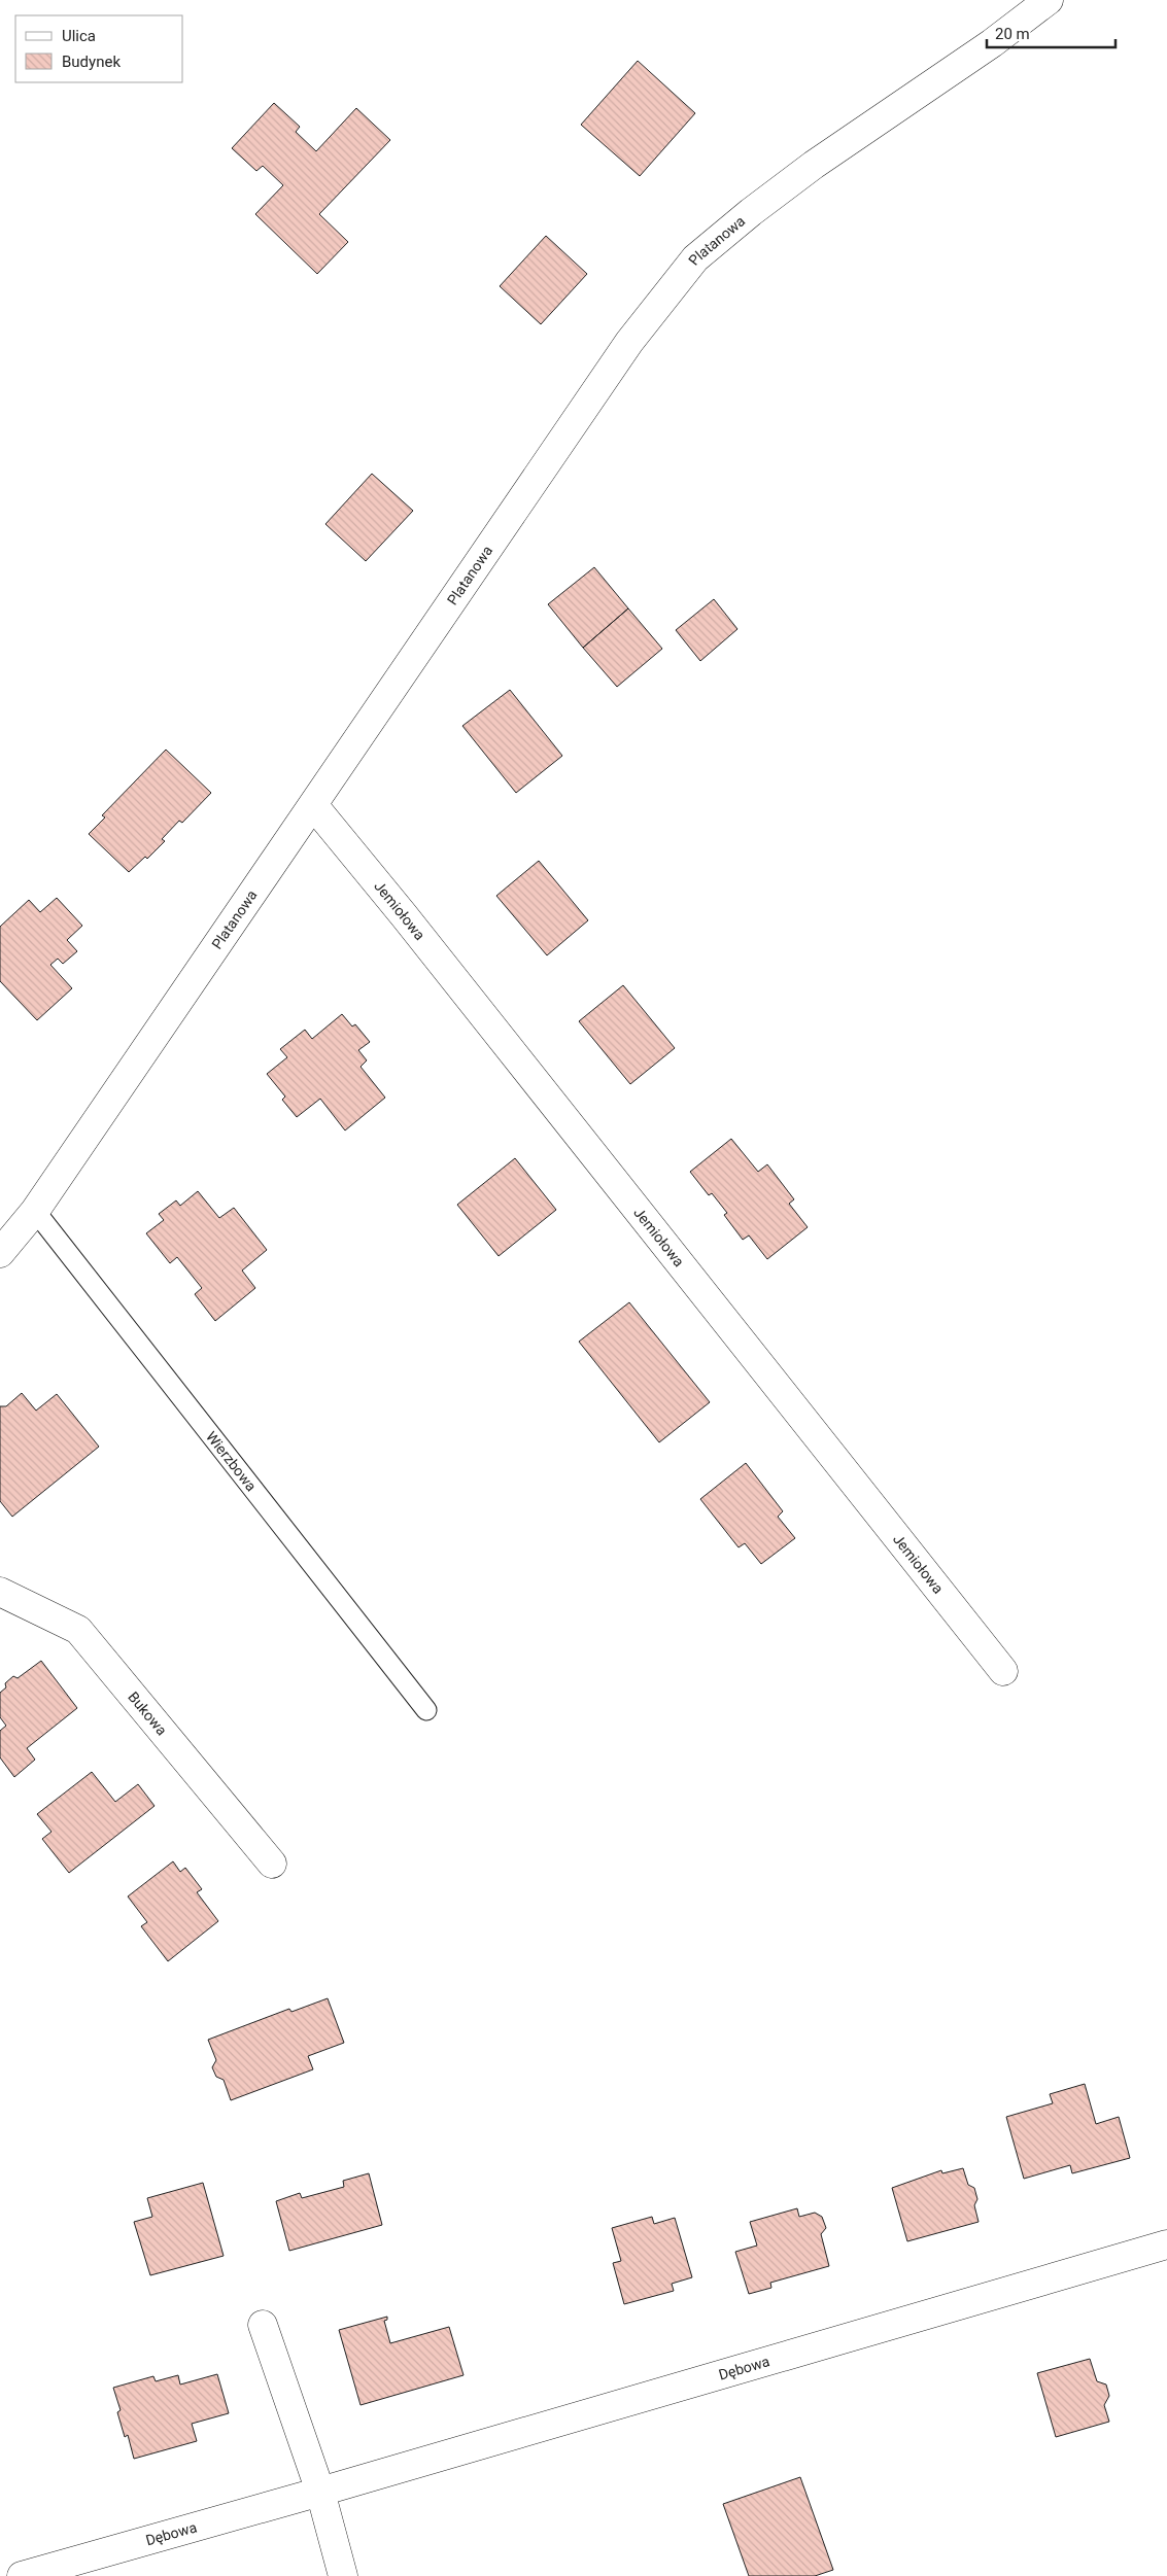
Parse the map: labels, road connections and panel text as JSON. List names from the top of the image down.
{
  "streets": {
    "street": [
      "Platanowa",
      "Jemiołowa",
      "Bukowa",
      "Dębowa"
    ],
    "lane": ["Wierzbowa"]
  },
  "crossings": [
    ["Platanowa", "Jemiołowa"],
    ["Platanowa", "Wierzbowa"]
  ],
  "legend": ["Ulica", "Budynek"],
  "scale_bar": "20 m"
}
